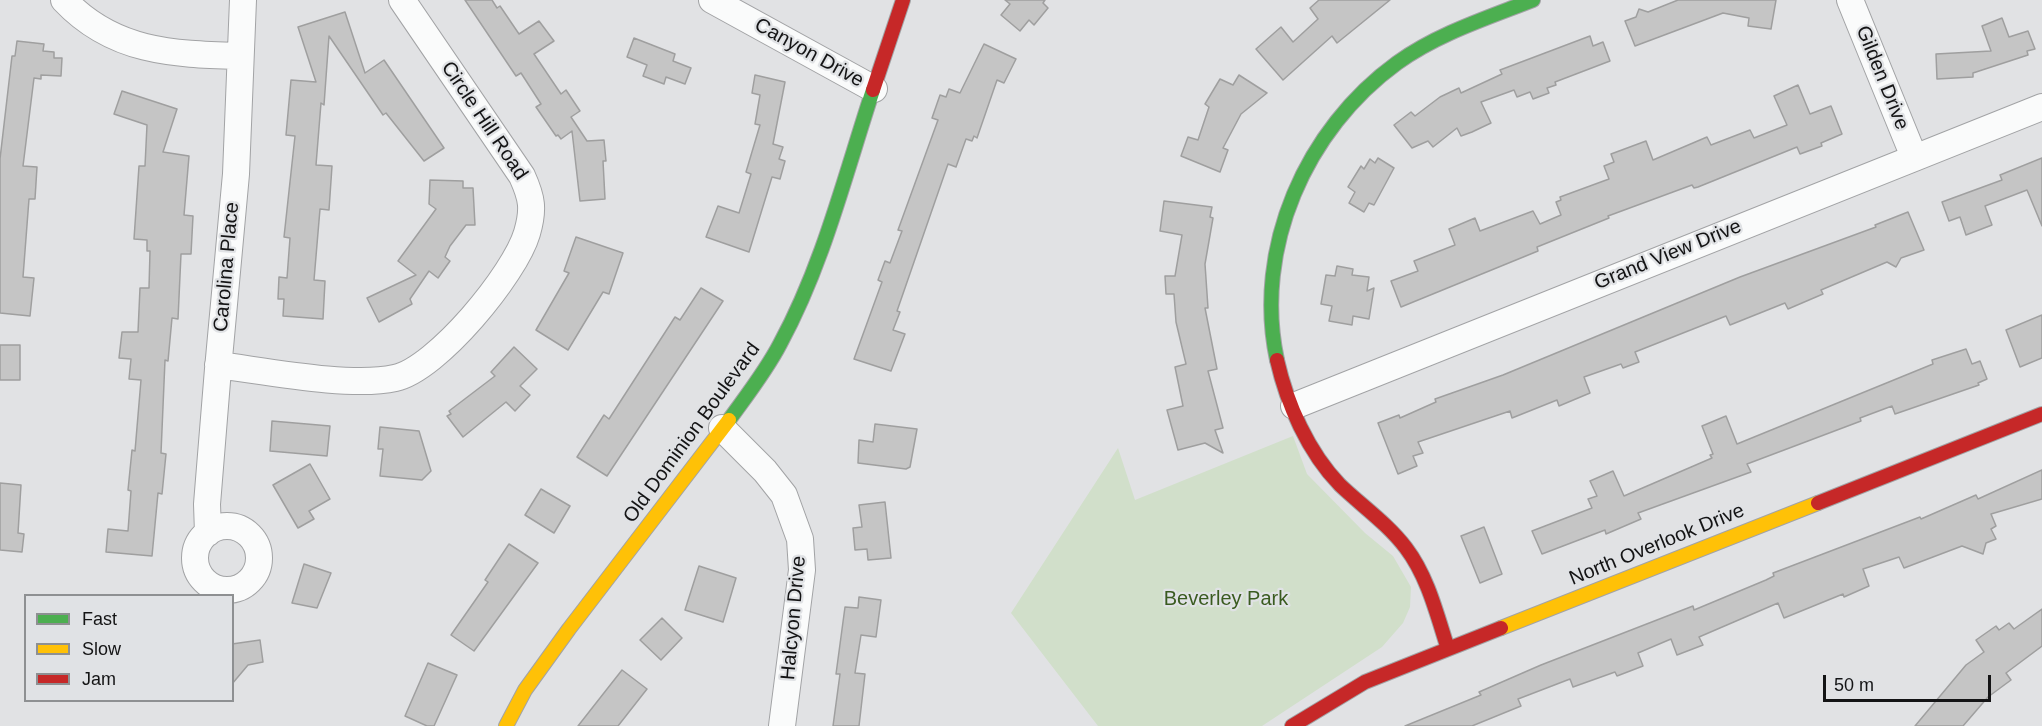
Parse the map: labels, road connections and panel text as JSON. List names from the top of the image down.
{
  "streets": {
    "street": [
      "Canyon Drive",
      "Gilden Drive",
      "Circle Hill Road",
      "Grand View Drive",
      "Carolina Place",
      "Old Dominion Boulevard",
      "North Overlook Drive",
      "Halcyon Drive"
    ]
  },
  "crossings": [
    ["Canyon Drive", "Old Dominion Boulevard"],
    ["Gilden Drive", "Grand View Drive"],
    ["Circle Hill Road", "Carolina Place"],
    ["Old Dominion Boulevard", "Halcyon Drive"]
  ],
  "parks": ["Beverley Park"],
  "legend": ["Fast", "Slow", "Jam"],
  "scale_bar": "50 m"
}
